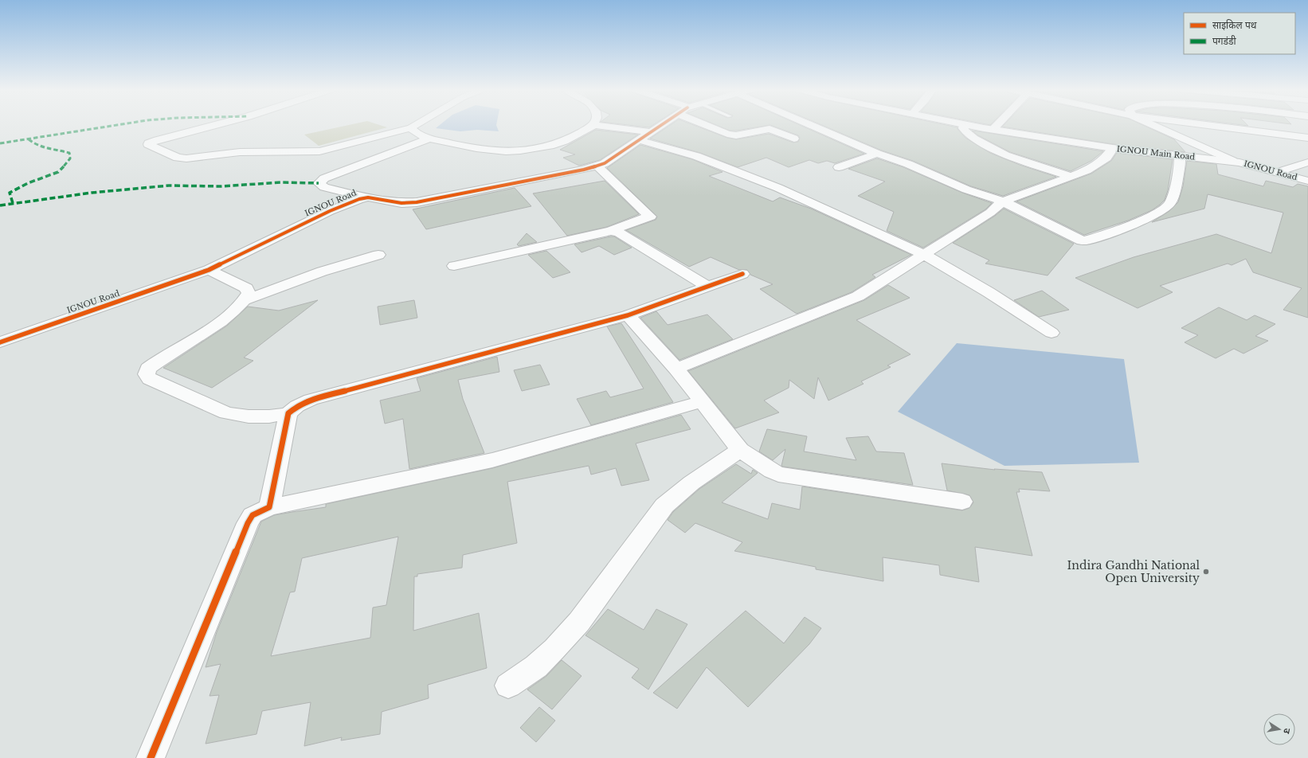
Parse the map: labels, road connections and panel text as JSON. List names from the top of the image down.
{
  "streets": {
    "street": ["IGNOU Main Road", "IGNOU Road"]
  },
  "crossings": [
    ["IGNOU Main Road", "IGNOU Road"]
  ],
  "places": ["Indira Gandhi National Open University"],
  "legend": ["साइकिल पथ", "पगडंडी"],
  "north": "right"
}
